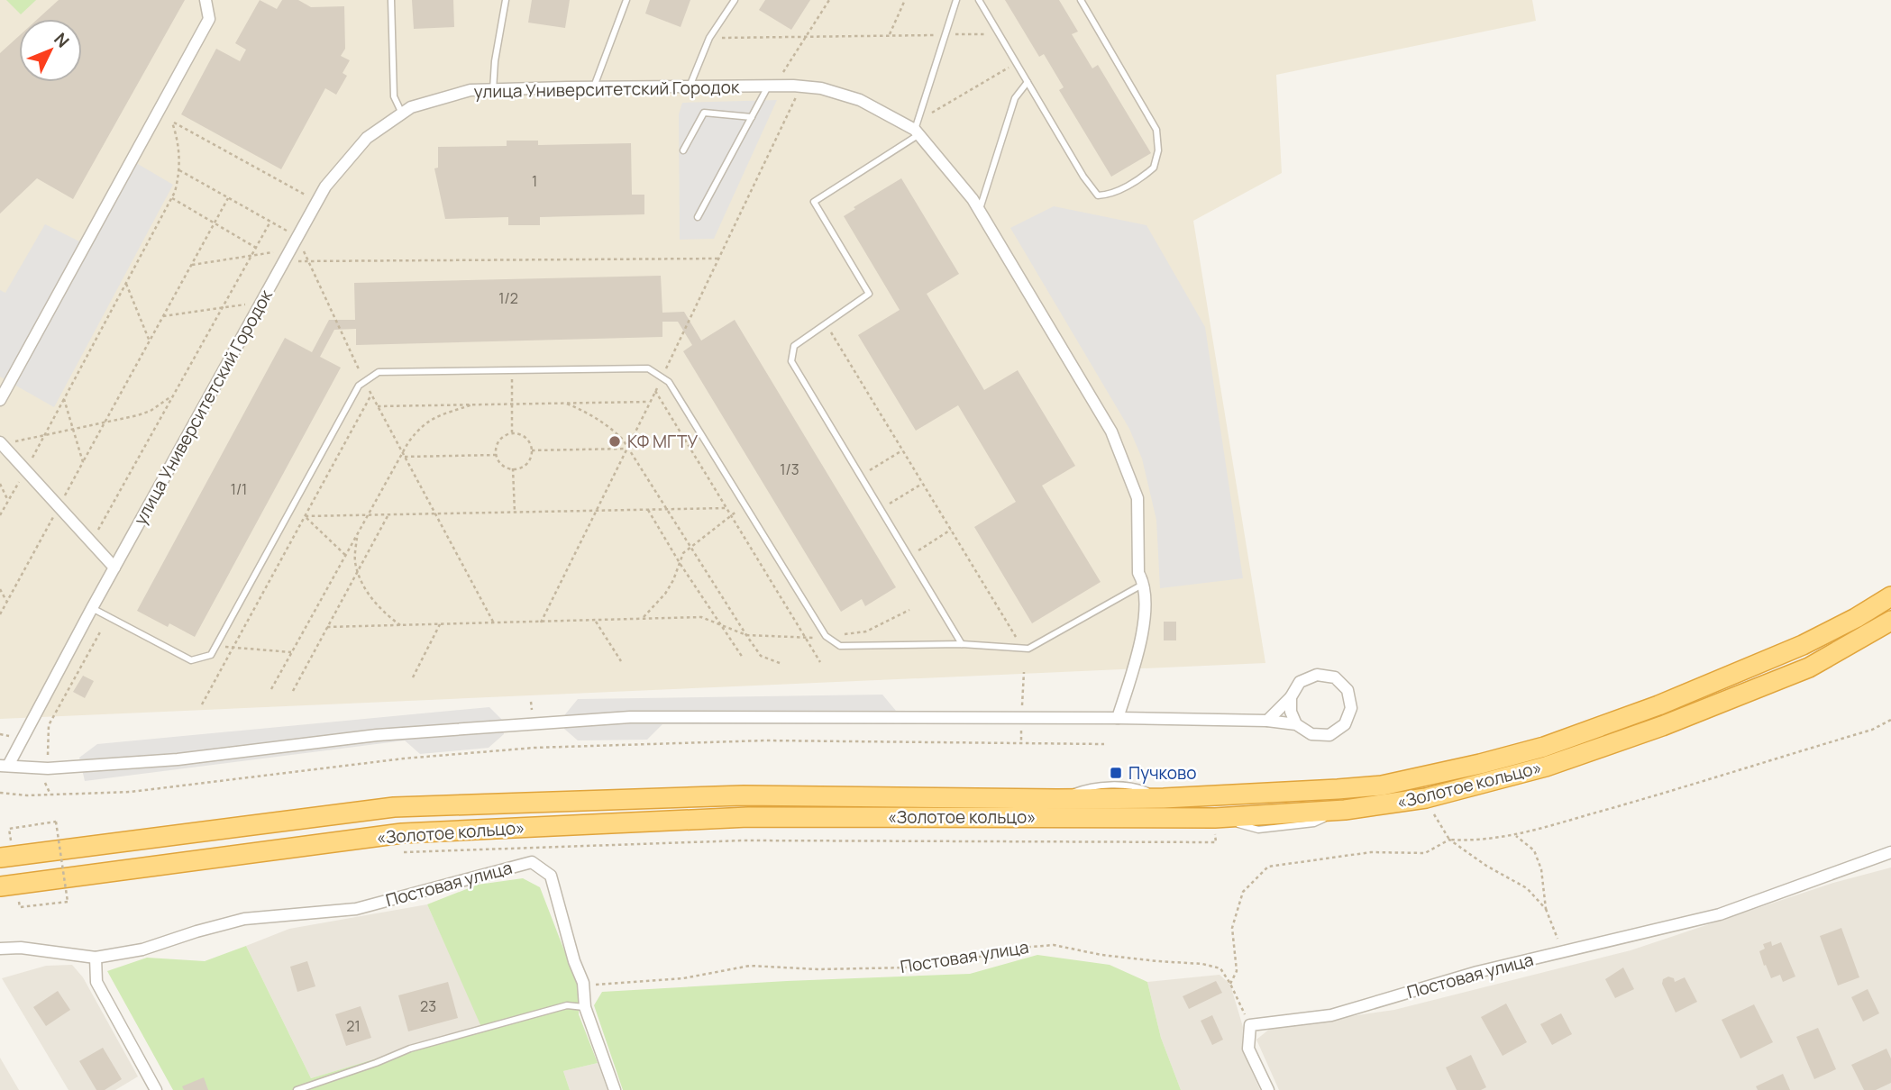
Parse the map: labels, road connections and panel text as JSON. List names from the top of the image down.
{
  "streets": {
    "highway": ["«Золотое кольцо»"],
    "street": ["улица Университетский Городок", "Постовая улица"]
  },
  "places": {
    "other": ["КФ МГТУ"],
    "transit": ["Пучково"]
  },
  "house_numbers": [
    "1",
    "1/2",
    "1/3",
    "1/1",
    "23",
    "21"
  ],
  "north": "top right"
}
